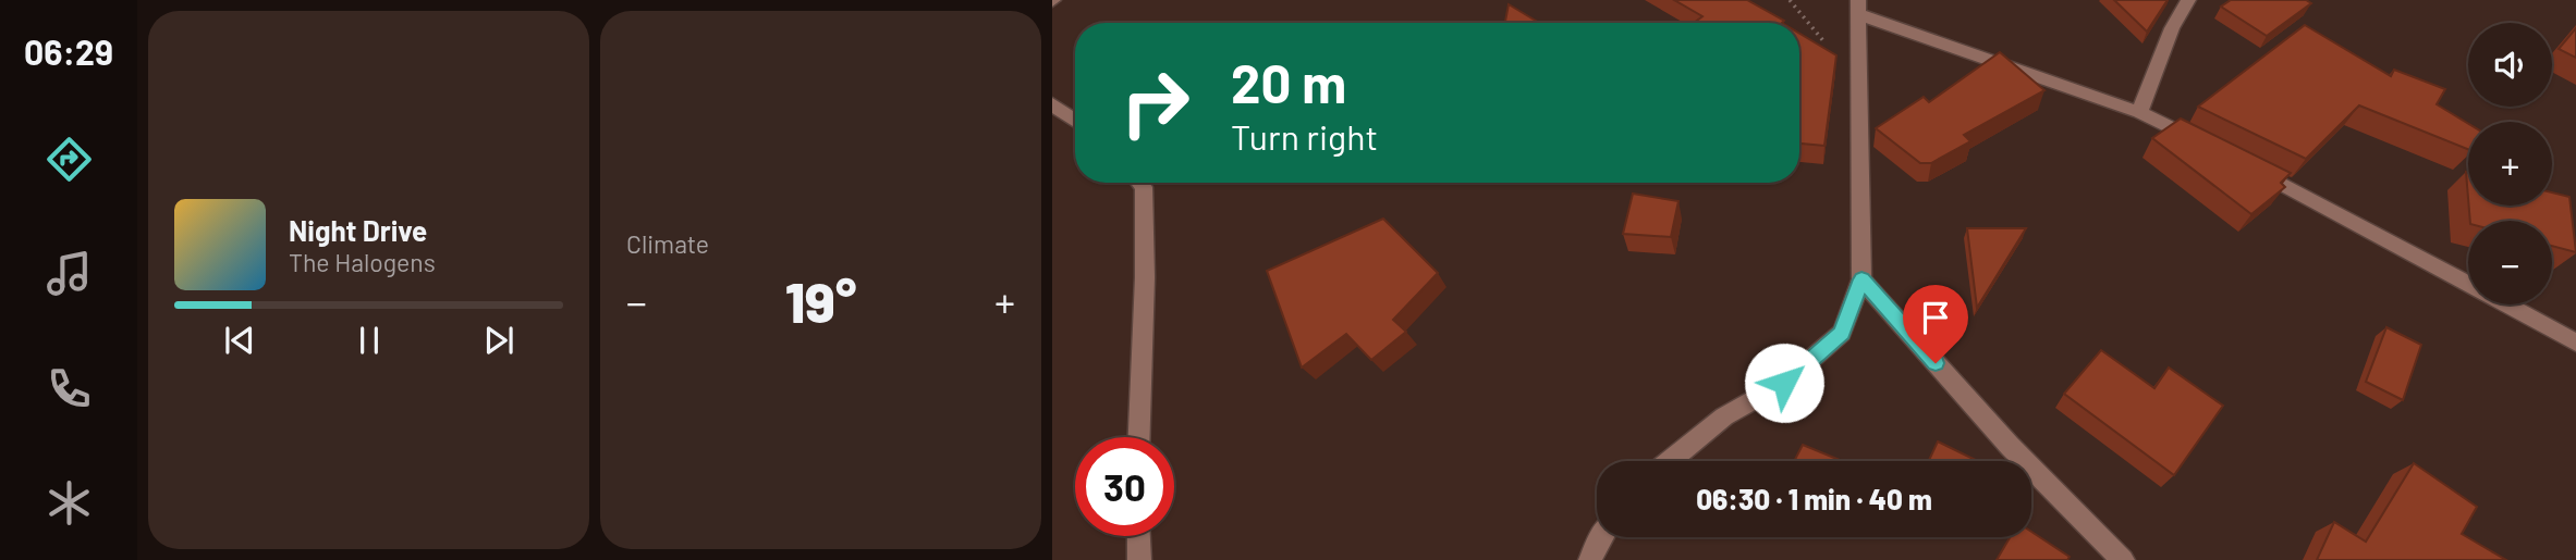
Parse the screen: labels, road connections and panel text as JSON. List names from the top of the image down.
{
  "page": {
    "tabs": "06:29",
    "tile": "Climate",
    "map_buttons": ["+", "−"],
    "turn": ["20 m", "Turn right"],
    "song": ["Night Drive", "The Halogens"],
    "heat": ["−", "19°", "+"],
    "limit": "30",
    "trip": "06:30 · 1 min · 40 m"
  }
}
